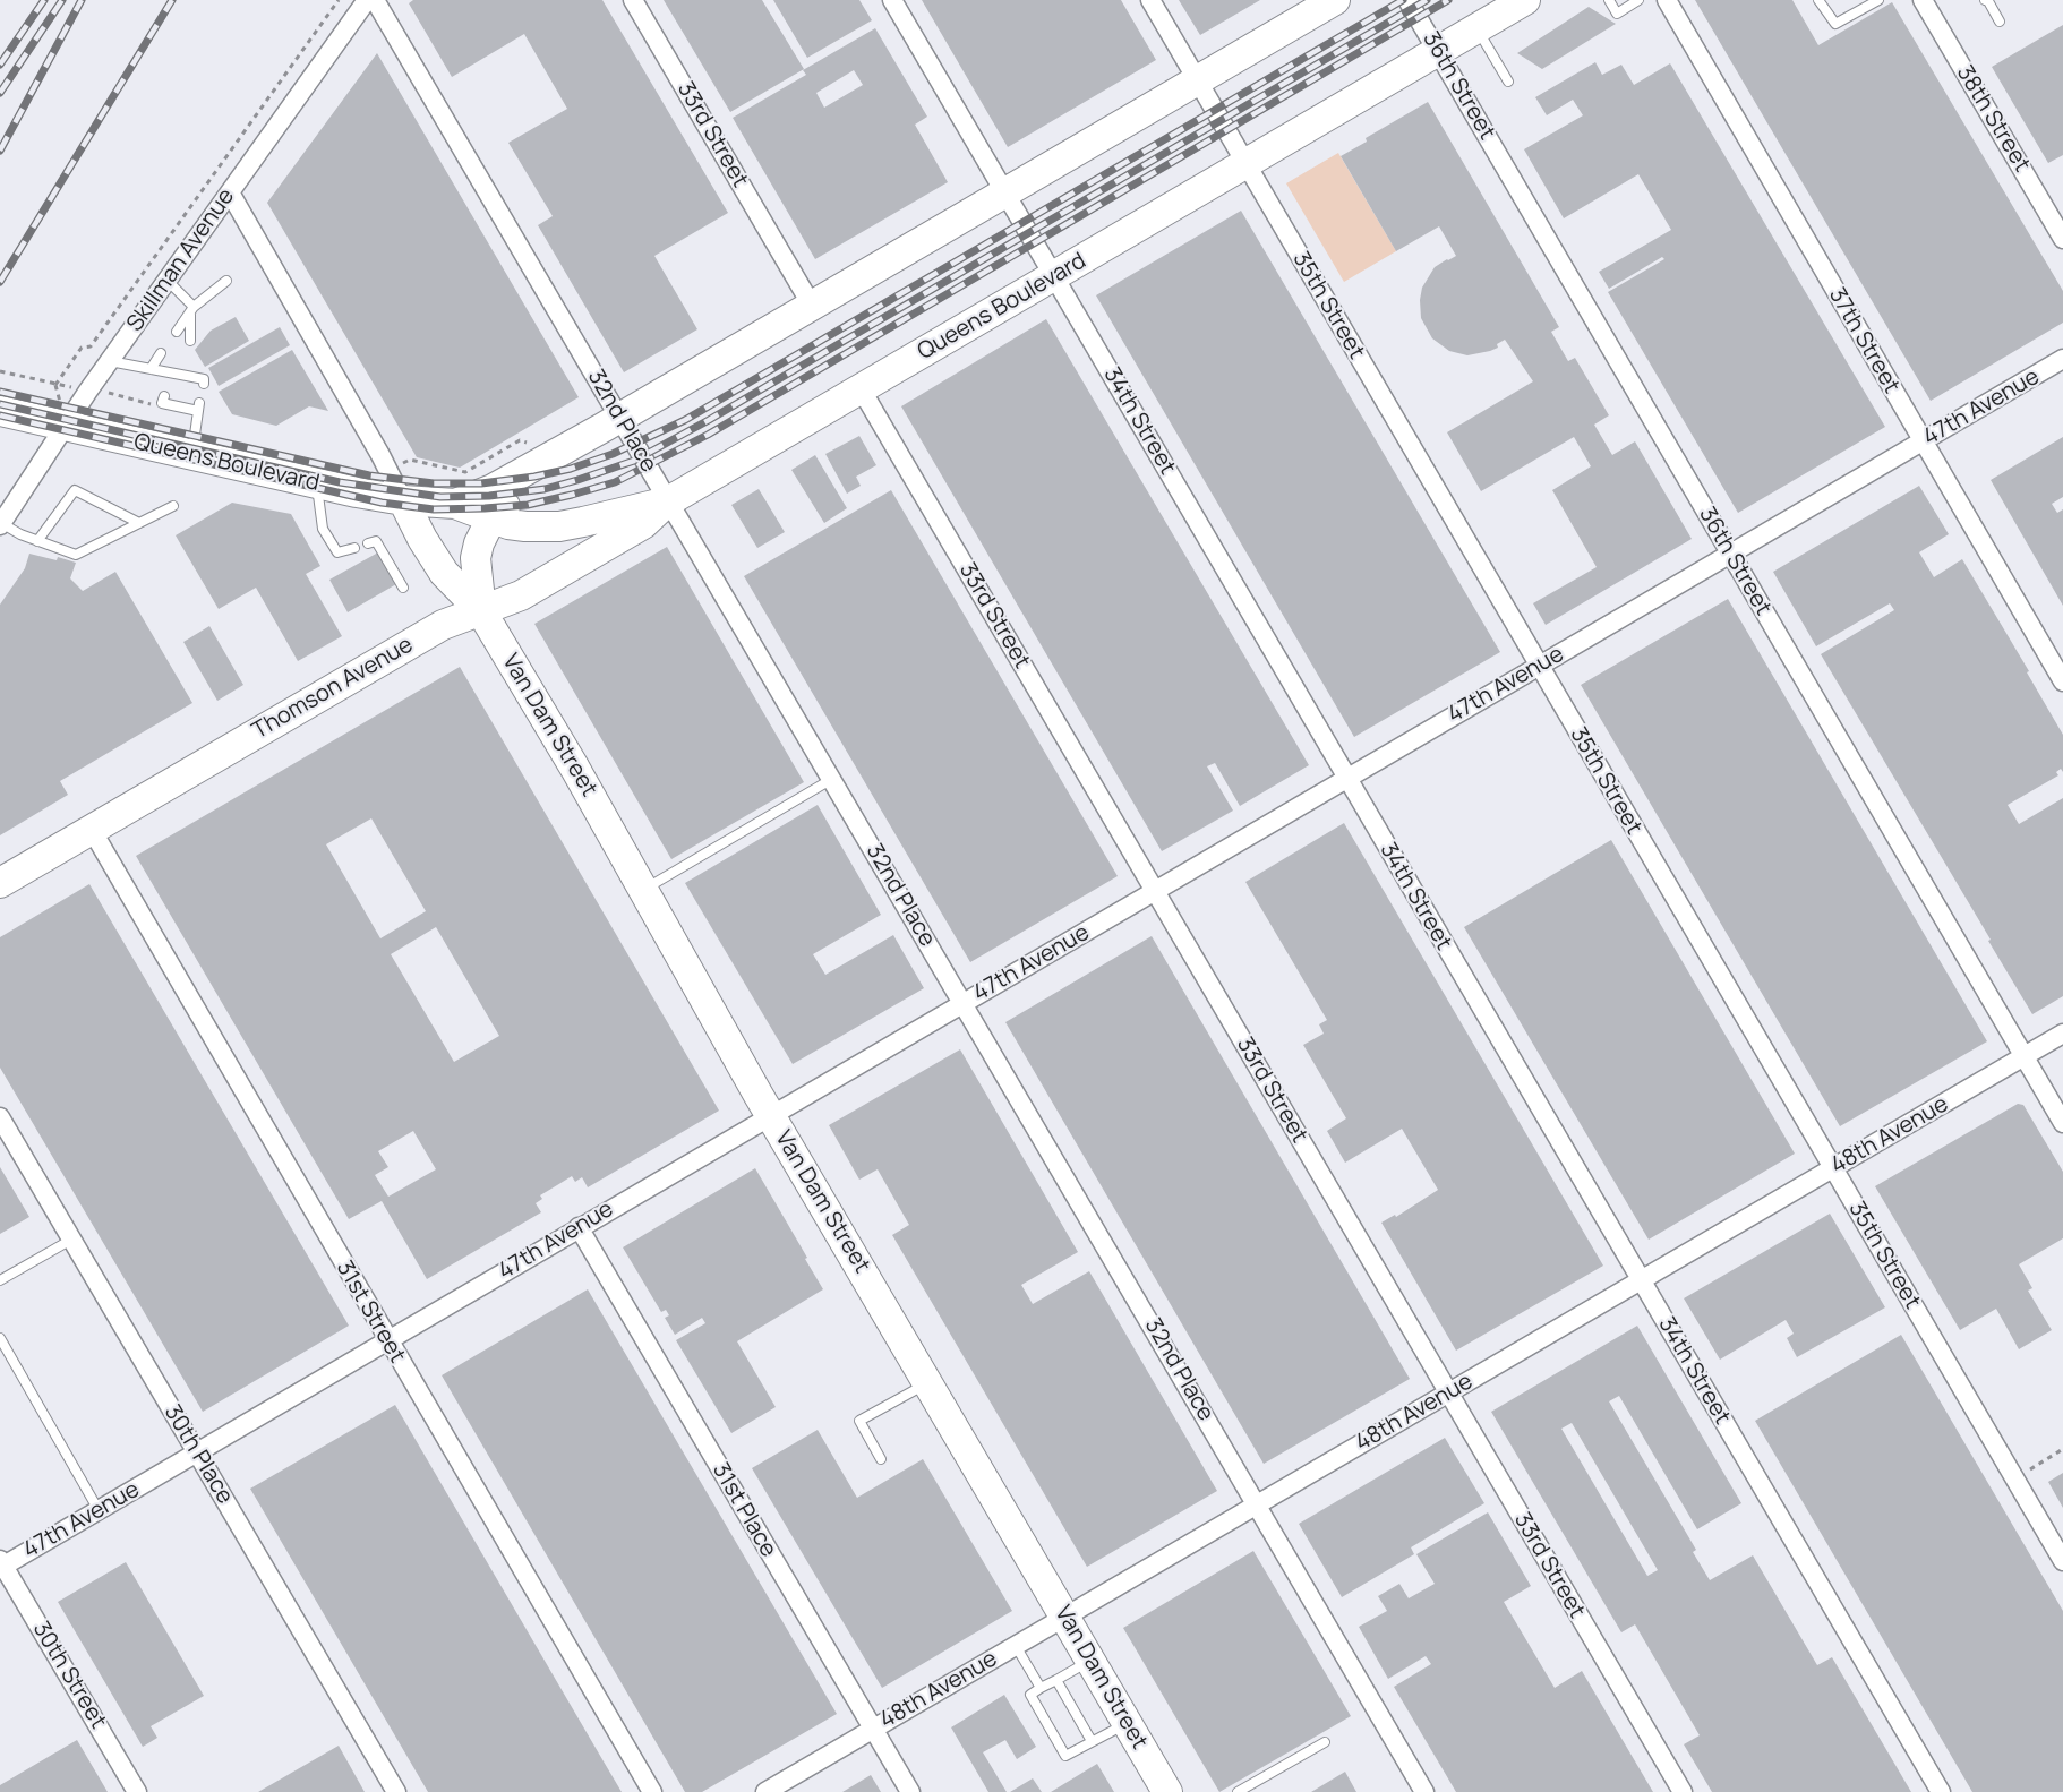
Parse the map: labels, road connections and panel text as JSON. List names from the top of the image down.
{
  "streets": {
    "main road": ["Queens Boulevard", "Thomson Avenue", "Van Dam Street"],
    "street": [
      "36th Street",
      "38th Street",
      "33rd Street",
      "Skillman Avenue",
      "35th Street",
      "37th Street",
      "47th Avenue",
      "32nd Place",
      "34th Street",
      "48th Avenue",
      "31st Street",
      "30th Place",
      "31st Place",
      "30th Street"
    ]
  },
  "crossings": [
    ["36th Street", "Queens Boulevard"],
    ["36th Street", "47th Avenue"],
    ["36th Street", "48th Avenue"],
    ["33rd Street", "Queens Boulevard"],
    ["33rd Street", "47th Avenue"],
    ["33rd Street", "48th Avenue"],
    ["Skillman Avenue", "Queens Boulevard"],
    ["Skillman Avenue", "Van Dam Street"],
    ["35th Street", "Queens Boulevard"],
    ["35th Street", "47th Avenue"],
    ["35th Street", "48th Avenue"],
    ["Queens Boulevard", "32nd Place"],
    ["Queens Boulevard", "34th Street"],
    ["Queens Boulevard", "Thomson Avenue"],
    ["Queens Boulevard", "Van Dam Street"],
    ["37th Street", "47th Avenue"],
    ["47th Avenue", "32nd Place"],
    ["47th Avenue", "34th Street"],
    ["47th Avenue", "Van Dam Street"],
    ["47th Avenue", "31st Street"],
    ["47th Avenue", "30th Place"],
    ["47th Avenue", "31st Place"],
    ["47th Avenue", "30th Street"],
    ["32nd Place", "Thomson Avenue"],
    ["32nd Place", "48th Avenue"],
    ["34th Street", "48th Avenue"],
    ["Thomson Avenue", "Van Dam Street"],
    ["Thomson Avenue", "31st Street"],
    ["Van Dam Street", "48th Avenue"],
    ["48th Avenue", "31st Place"]
  ]
}
